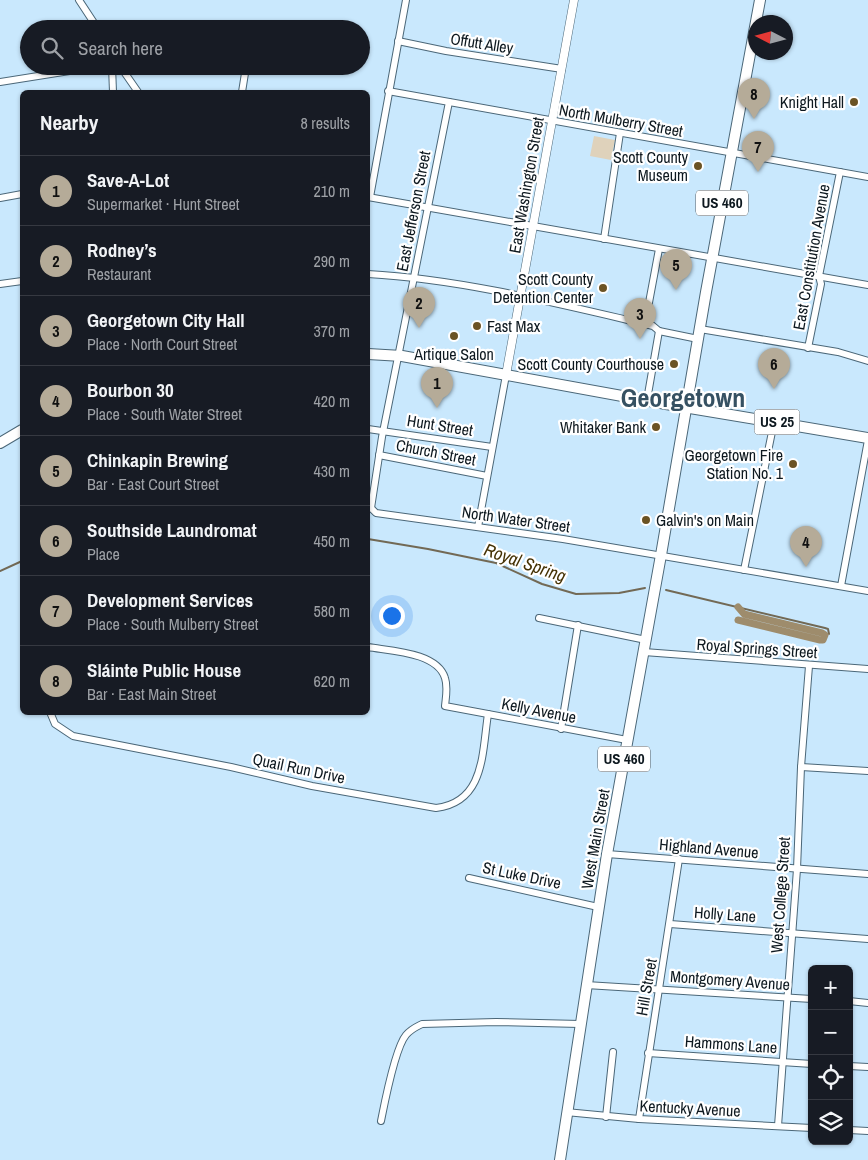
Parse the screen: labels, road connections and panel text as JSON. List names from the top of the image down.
{
  "streets": {
    "main road": ["US 460", "US 25", "West Main Street"],
    "street": [
      "Offutt Alley",
      "North Mulberry Street",
      "East Washington Street",
      "East Jefferson Street",
      "East Constitution Avenue",
      "Hunt Street",
      "Church Street",
      "North Water Street",
      "Royal Springs Street",
      "Kelly Avenue",
      "Quail Run Drive",
      "Highland Avenue",
      "St Luke Drive",
      "West College Street",
      "Holly Lane",
      "Montgomery Avenue",
      "Hill Street",
      "Hammons Lane",
      "Kentucky Avenue"
    ]
  },
  "crossings": [
    ["Offutt Alley", "East Washington Street"],
    ["North Mulberry Street", "East Washington Street"],
    ["North Mulberry Street", "US 460"],
    ["North Mulberry Street", "East Jefferson Street"],
    ["North Mulberry Street", "East Constitution Avenue"],
    ["East Washington Street", "US 25"],
    ["US 460", "US 25"],
    ["US 460", "West Main Street"],
    ["East Jefferson Street", "US 25"],
    ["East Jefferson Street", "Hunt Street"],
    ["East Jefferson Street", "Church Street"],
    ["US 25", "West Main Street"],
    ["North Water Street", "West Main Street"],
    ["Royal Springs Street", "West Main Street"],
    ["Royal Springs Street", "West College Street"],
    ["Kelly Avenue", "Quail Run Drive"],
    ["Kelly Avenue", "West Main Street"],
    ["West Main Street", "Highland Avenue"],
    ["West Main Street", "St Luke Drive"],
    ["West Main Street", "Montgomery Avenue"],
    ["West Main Street", "Kentucky Avenue"],
    ["Highland Avenue", "West College Street"],
    ["Highland Avenue", "Hill Street"],
    ["West College Street", "Holly Lane"],
    ["West College Street", "Montgomery Avenue"],
    ["West College Street", "Hammons Lane"],
    ["West College Street", "Kentucky Avenue"],
    ["Holly Lane", "Hill Street"],
    ["Montgomery Avenue", "Hill Street"],
    ["Hill Street", "Hammons Lane"],
    ["Hill Street", "Kentucky Avenue"]
  ],
  "districts": ["Georgetown"],
  "water": ["Royal Spring"],
  "places": [
    "Knight Hall",
    "Scott County Museum",
    "Scott County Detention Center",
    "Fast Max",
    "Artique Salon",
    "Scott County Courthouse",
    "Whitaker Bank",
    "Georgetown Fire Station No. 1",
    "Galvin's on Main"
  ],
  "north": "left",
  "page": {
    "search": "Search here",
    "pins": [
      "8",
      "7",
      "5",
      "2",
      "3",
      "6",
      "1",
      "4"
    ],
    "heading": ["Nearby", "8 results"],
    "list": [
      {
        "mark": "1",
        "name": "Save-A-Lot",
        "note": "Supermarket · Hunt Street",
        "value": "210 m"
      },
      {
        "mark": "2",
        "name": "Rodney’s",
        "note": "Restaurant",
        "value": "290 m"
      },
      {
        "mark": "3",
        "name": "Georgetown City Hall",
        "note": "Place · North Court Street",
        "value": "370 m"
      },
      {
        "mark": "4",
        "name": "Bourbon 30",
        "note": "Place · South Water Street",
        "value": "420 m"
      },
      {
        "mark": "5",
        "name": "Chinkapin Brewing",
        "note": "Bar · East Court Street",
        "value": "430 m"
      },
      {
        "mark": "6",
        "name": "Southside Laundromat",
        "note": "Place",
        "value": "450 m"
      },
      {
        "mark": "7",
        "name": "Development Services",
        "note": "Place · South Mulberry Street",
        "value": "580 m"
      },
      {
        "mark": "8",
        "name": "Sláinte Public House",
        "note": "Bar · East Main Street",
        "value": "620 m"
      }
    ],
    "map_buttons": ["+", "−"]
  }
}
